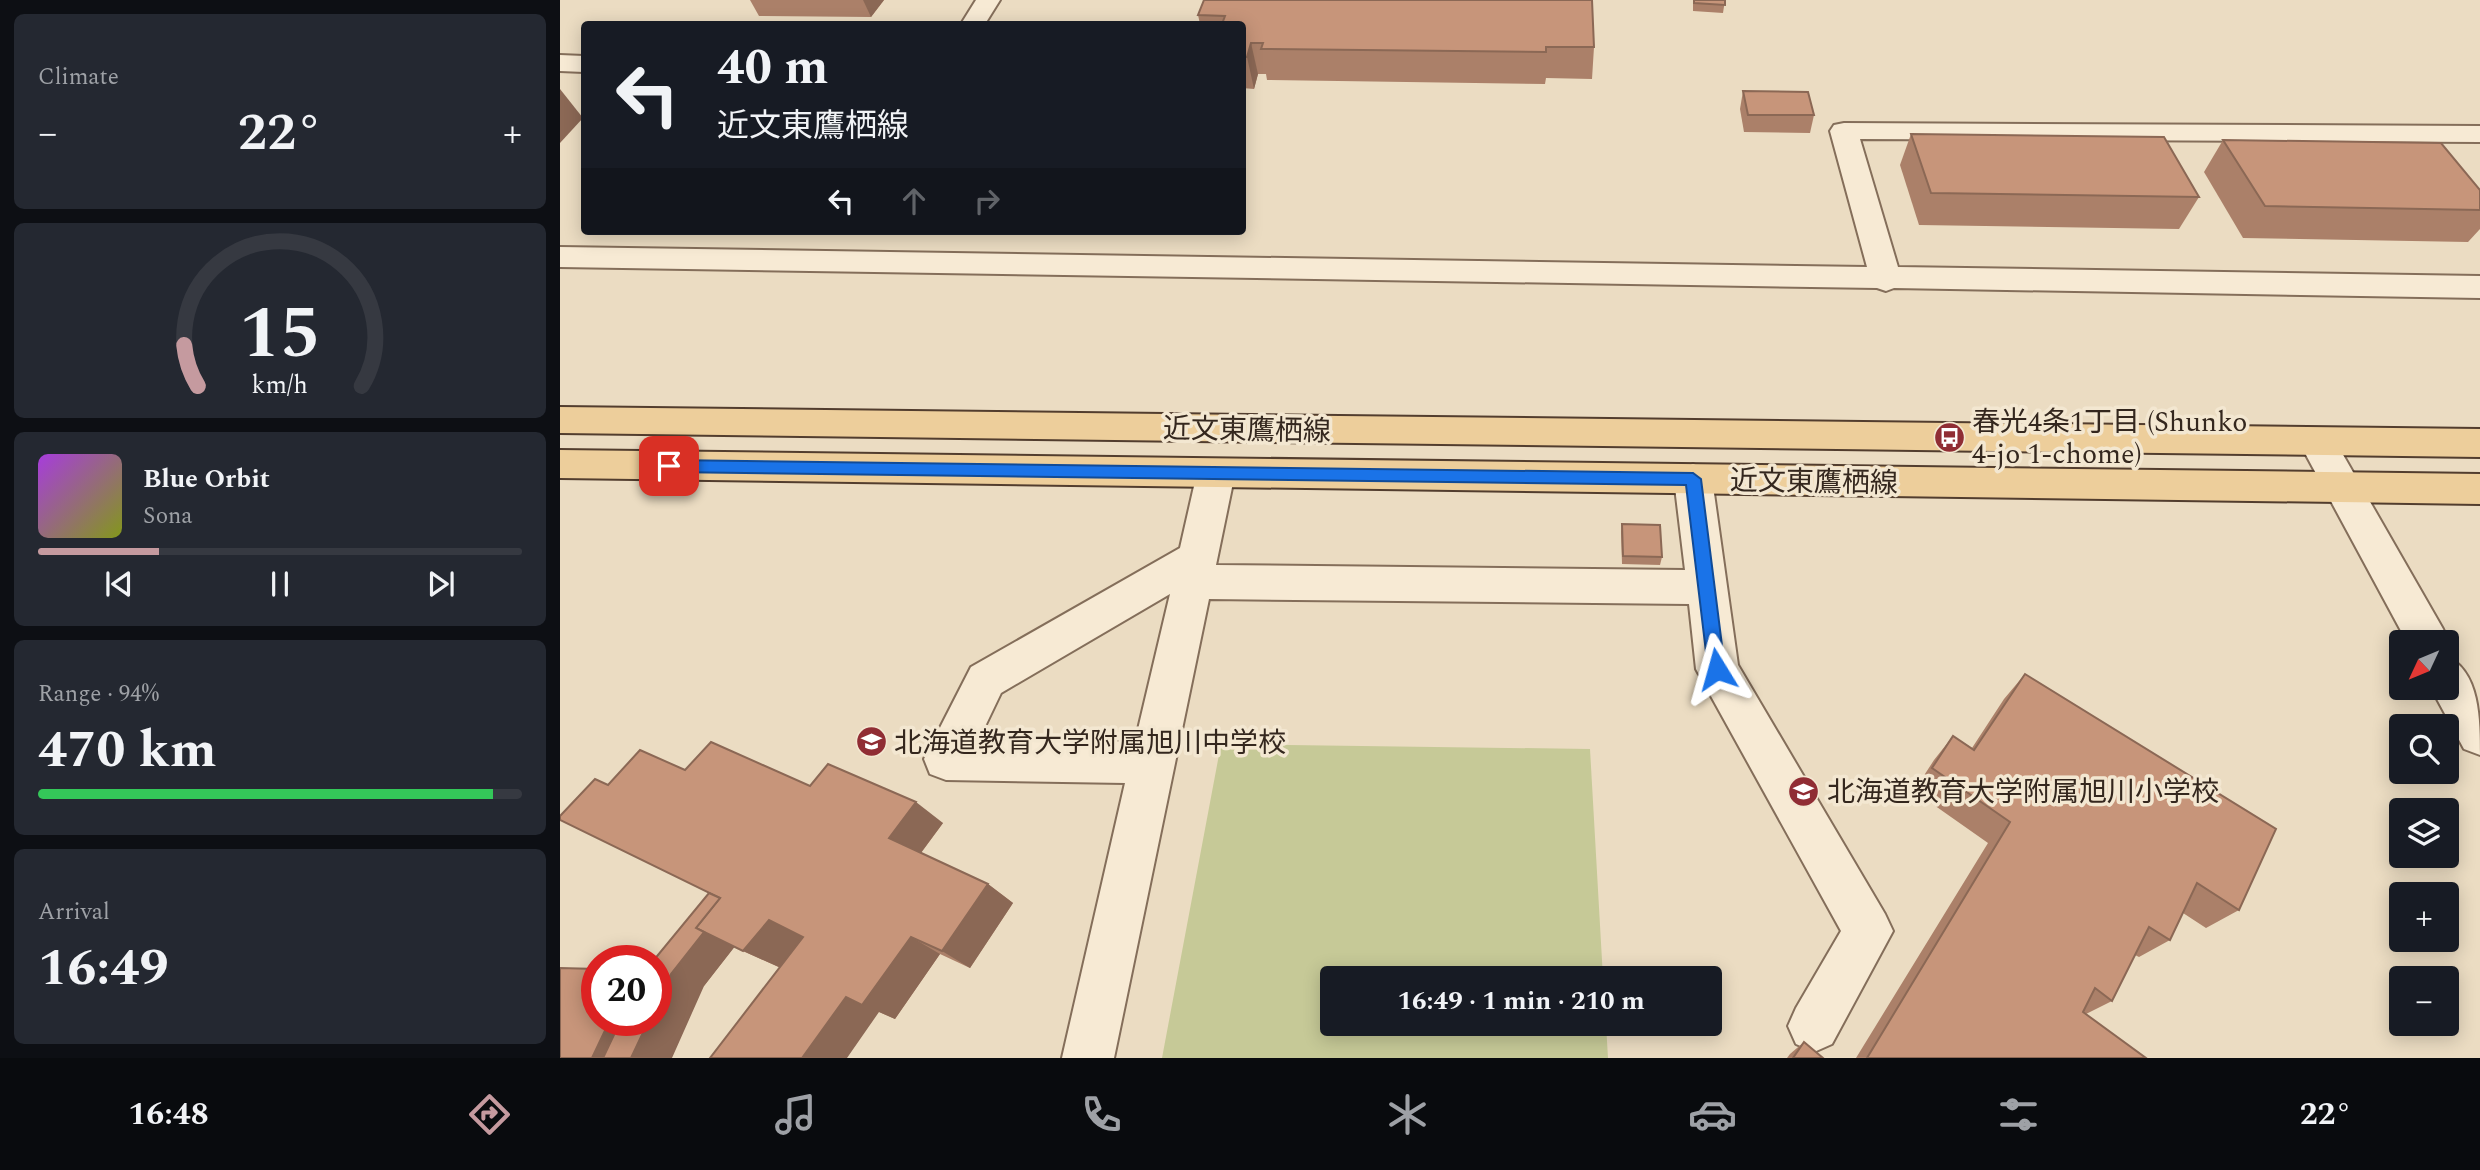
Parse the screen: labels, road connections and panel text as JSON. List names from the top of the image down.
{
  "streets": {
    "main road": ["近文東鷹栖線"]
  },
  "places": {
    "bus stop": ["春光4条1丁目 (Shunko 4-jo 1-chome)"],
    "school or university": ["北海道教育大学附属旭川中学校", "北海道教育大学附属旭川小学校"]
  },
  "north": "bottom left",
  "page": {
    "tile": [
      "Climate",
      ["Range · 94%", "470 km"],
      ["Arrival", "16:49"]
    ],
    "turn": ["40 m", "近文東鷹栖線"],
    "heat": ["−", "22°", "+"],
    "song": ["Blue Orbit", "Sona"],
    "map_buttons": ["+", "−"],
    "limit": "20",
    "trip": "16:49 · 1 min · 210 m",
    "tabs": ["16:48", "22°"],
    "gauge": ["15", "km/h"]
  }
}
